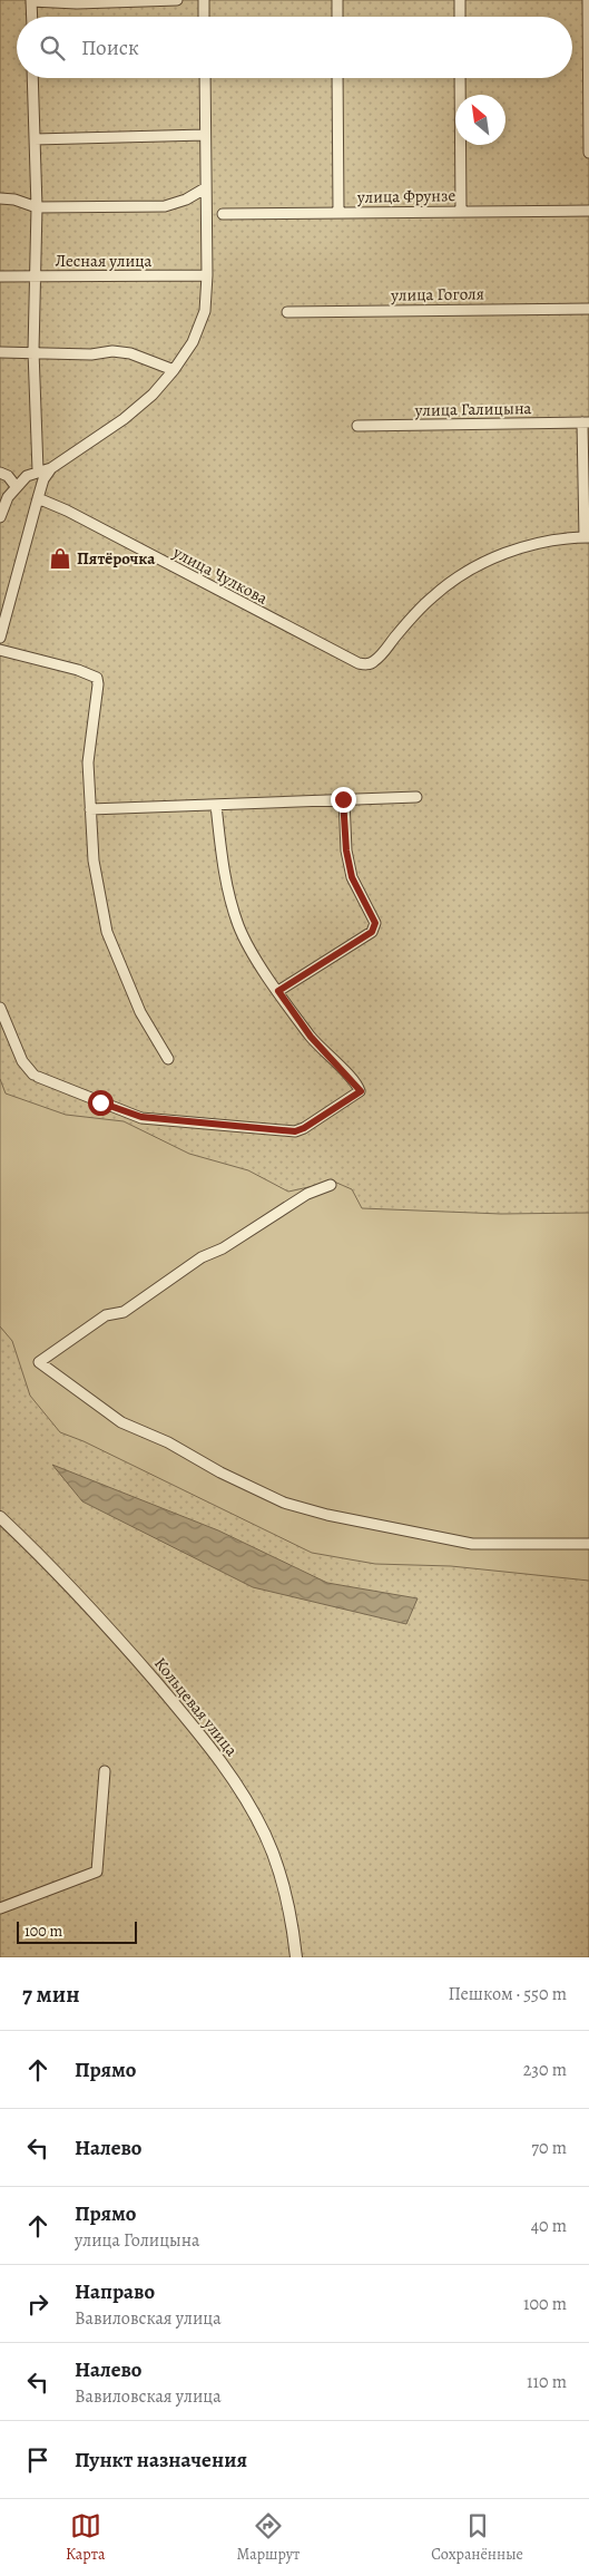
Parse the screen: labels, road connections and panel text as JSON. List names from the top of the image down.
{
  "streets": {
    "street": [
      "улица Фрунзе",
      "Лесная улица",
      "улица Гоголя",
      "улица Галицына",
      "улица Чулкова",
      "Кольцевая улица"
    ]
  },
  "places": {
    "shop": ["Пятёрочка"]
  },
  "scale_bar": "100 m",
  "north": "top left",
  "page": {
    "search": "Поиск",
    "scale": "100 m",
    "heading": ["7 мин", "Пешком · 550 m"],
    "list": [
      ["Прямо", "230 m"],
      ["Налево", "70 m"],
      ["Прямо", "улица Голицына", "40 m"],
      ["Направо", "Вавиловская улица", "100 m"],
      ["Налево", "Вавиловская улица", "110 m"],
      "Пункт назначения"
    ],
    "nav": ["Карта", "Маршрут", "Сохранённые"]
  }
}
